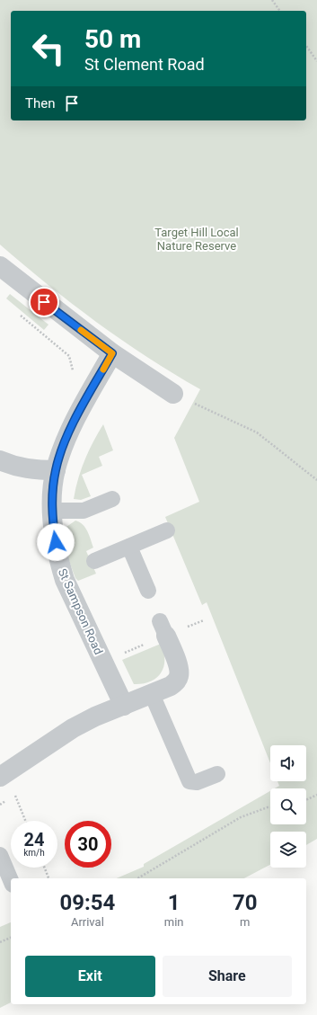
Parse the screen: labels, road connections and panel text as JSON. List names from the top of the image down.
{
  "streets": {
    "street": ["St Sampson Road"]
  },
  "parks": ["Target Hill Local Nature Reserve"],
  "page": {
    "turn": ["50 m", "St Clement Road"],
    "then": "Then",
    "speed": "24 km/h",
    "limit": "30",
    "eta": [
      "09:54",
      "Arrival",
      "1",
      "min",
      "70",
      "m"
    ],
    "buttons": ["Exit", "Share"]
  }
}
